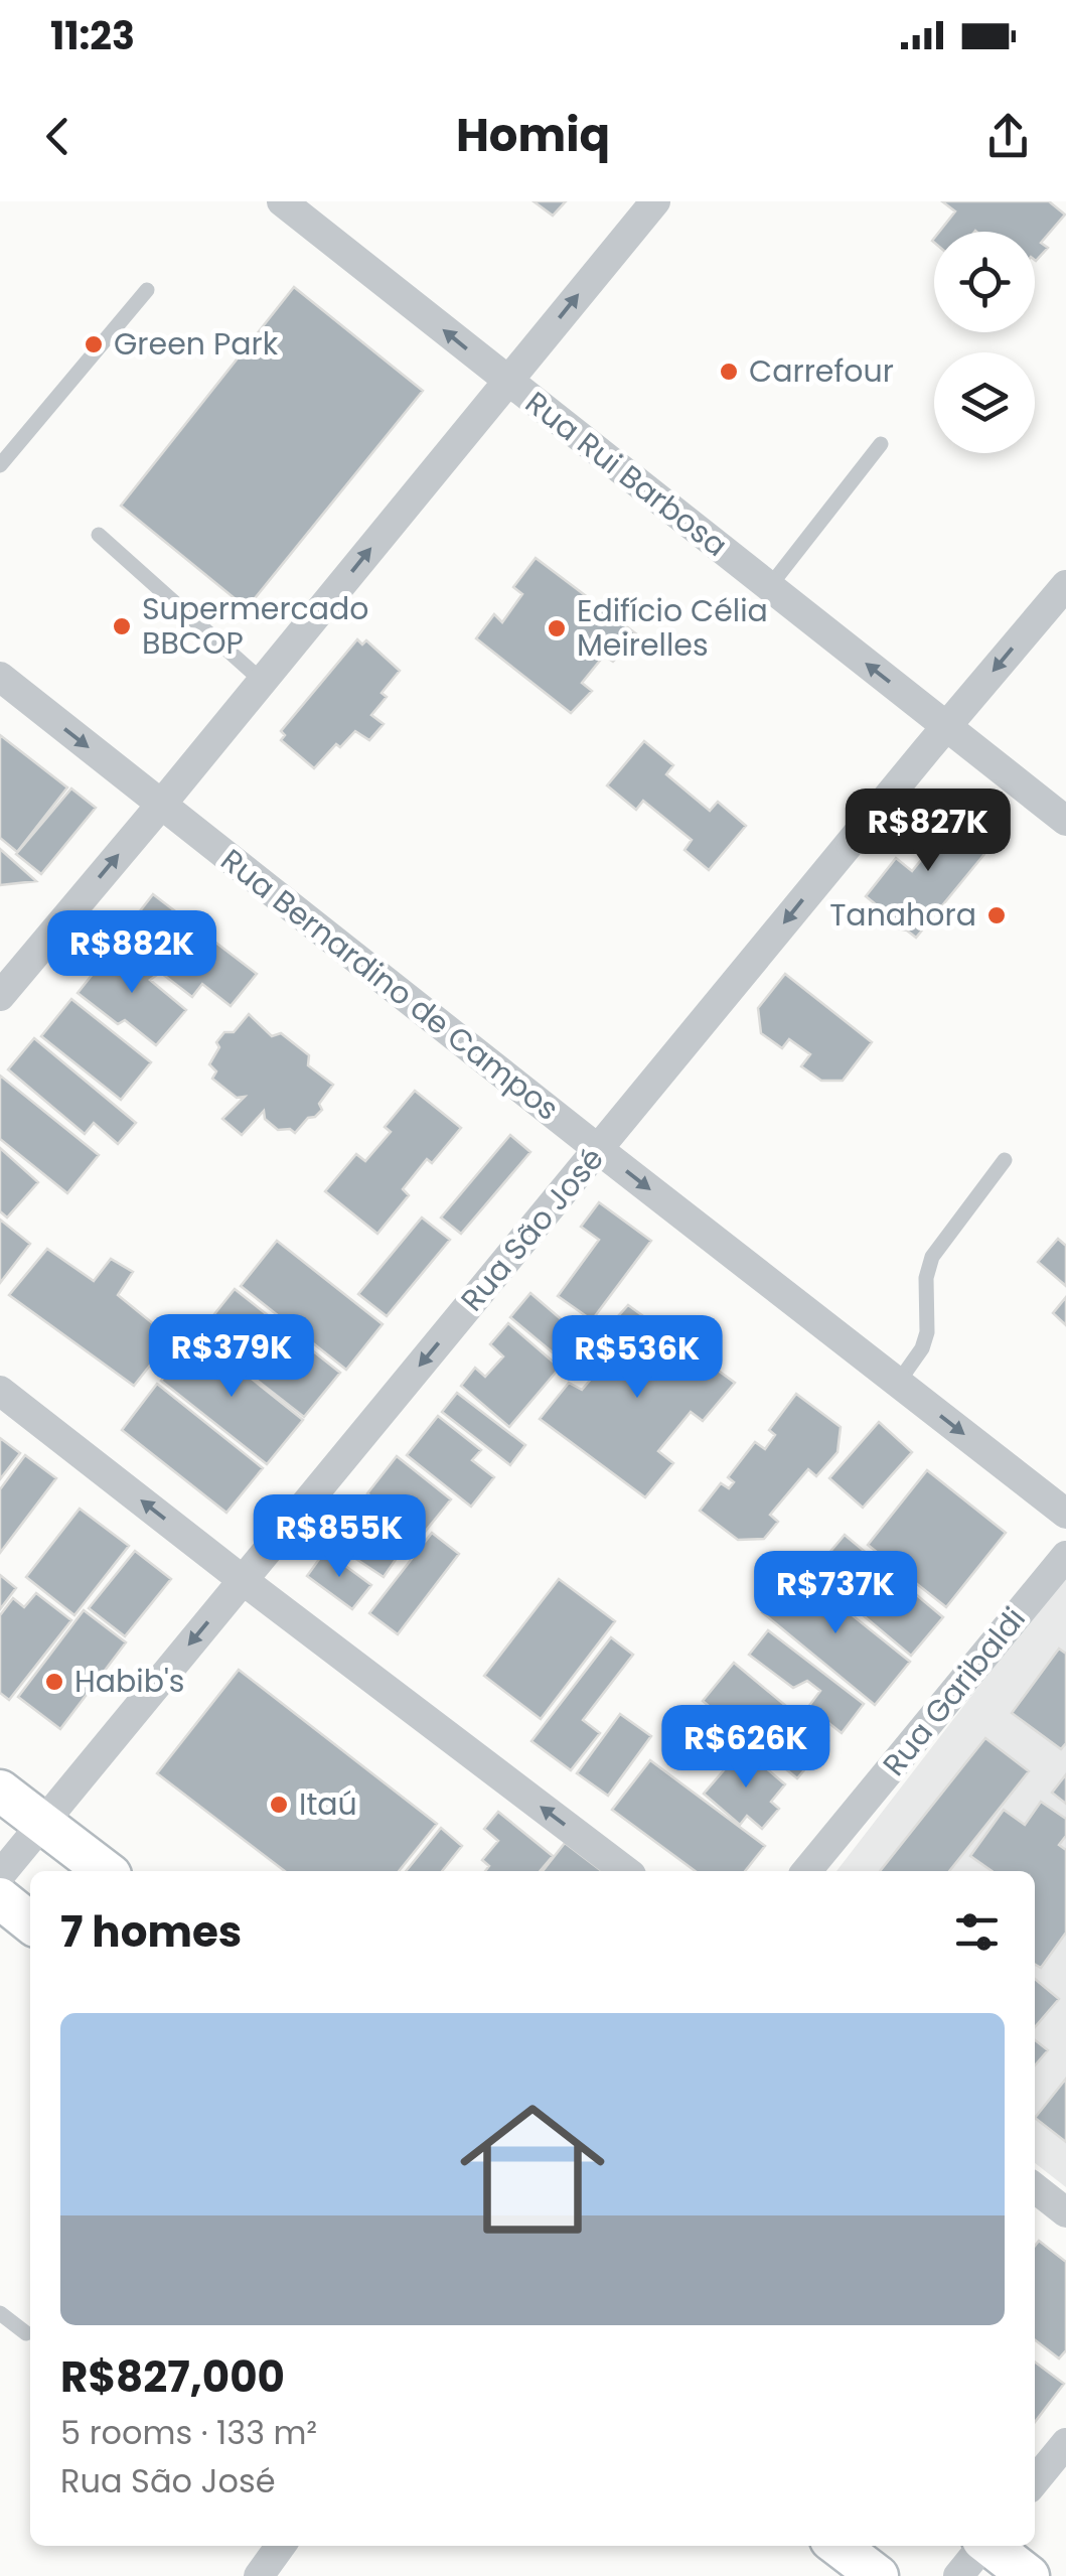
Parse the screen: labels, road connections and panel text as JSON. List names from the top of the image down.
{
  "streets": {
    "street": [
      "Rua Rui Barbosa",
      "Rua Bernardino de Campos",
      "Rua São José",
      "Rua Garibaldi"
    ]
  },
  "crossings": [
    ["Rua Rui Barbosa", "Rua São José"],
    ["Rua Bernardino de Campos", "Rua São José"]
  ],
  "one_way": ["Rua Rui Barbosa", "Rua Bernardino de Campos", "Rua São José"],
  "places": [
    "Green Park",
    "Carrefour",
    "Supermercado BBCOP",
    "Edifício Célia Meirelles",
    "Tanahora",
    "Habib's",
    "Itaú"
  ],
  "page": {
    "status": "11:23",
    "header": "Homiq",
    "price": [
      "R$827K",
      "R$882K",
      "R$379K",
      "R$536K",
      "R$855K",
      "R$737K",
      "R$626K"
    ],
    "heading": "7 homes",
    "list": [
      {
        "name": "R$827,000",
        "note": "5 rooms · 133 m² · Rua São José"
      }
    ]
  }
}
